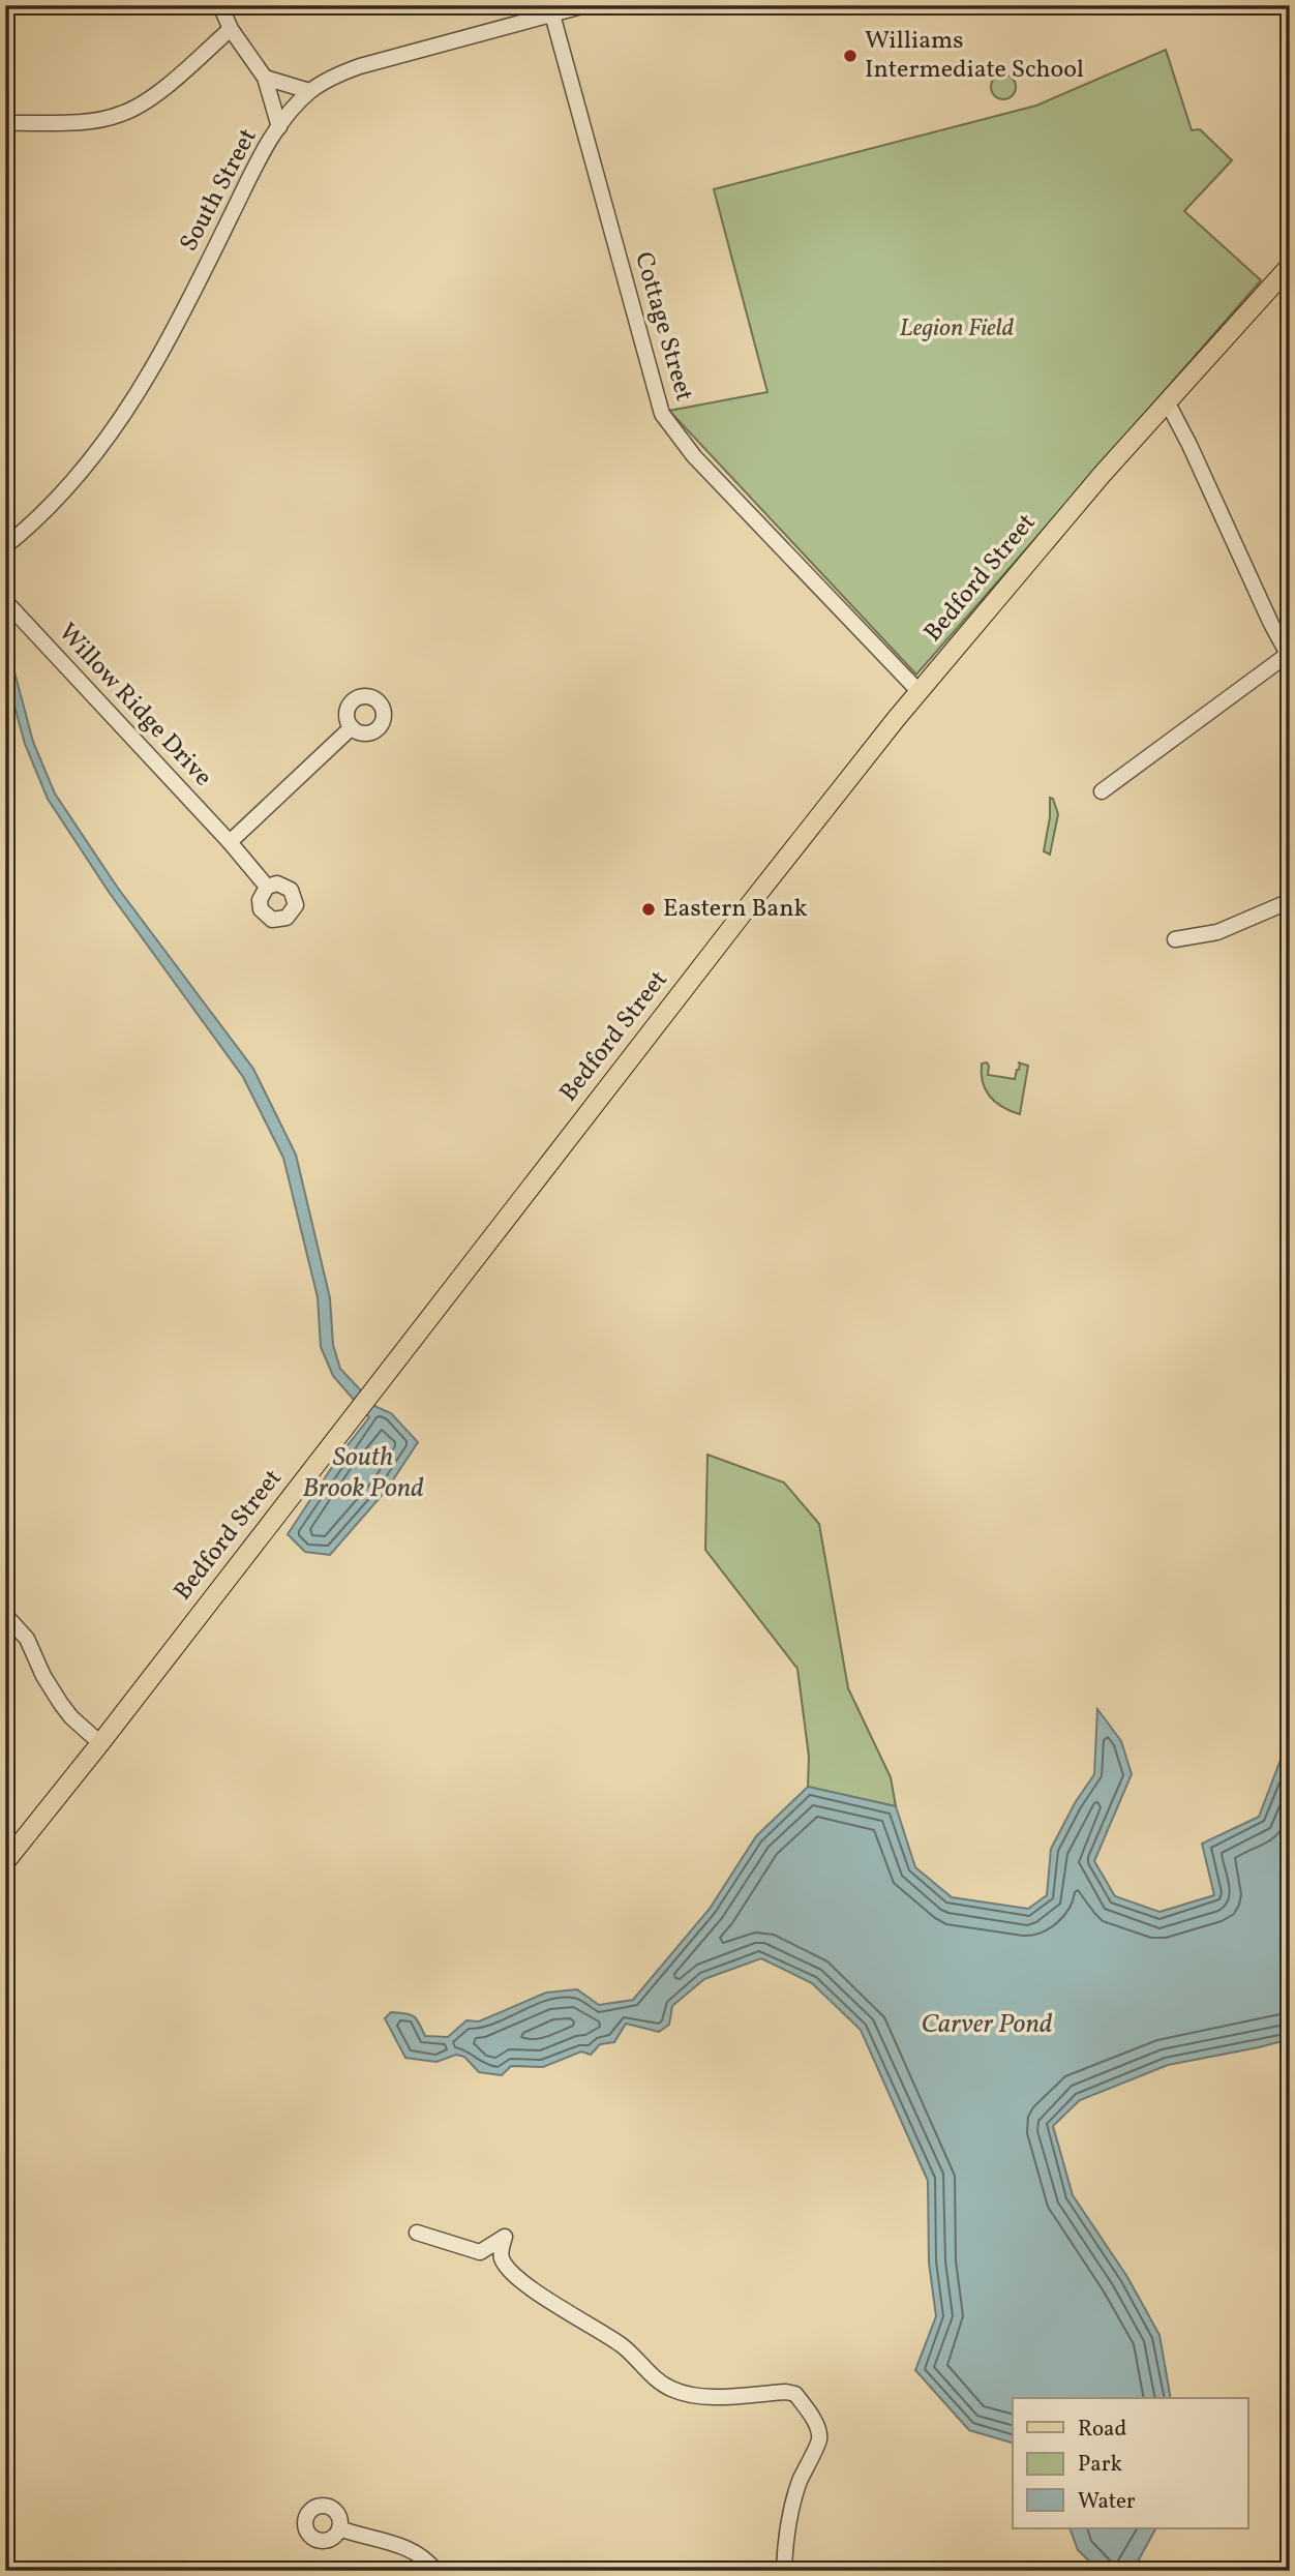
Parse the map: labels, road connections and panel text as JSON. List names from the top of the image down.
{
  "streets": {
    "main road": ["Bedford Street"],
    "street": ["South Street", "Cottage Street", "Willow Ridge Drive"]
  },
  "crossings": [
    ["South Street", "Cottage Street"],
    ["Cottage Street", "Bedford Street"]
  ],
  "water": ["South Brook Pond", "Carver Pond"],
  "parks": ["Legion Field"],
  "places": ["Williams Intermediate School", "Eastern Bank"],
  "legend": ["Road", "Park", "Water"]
}
